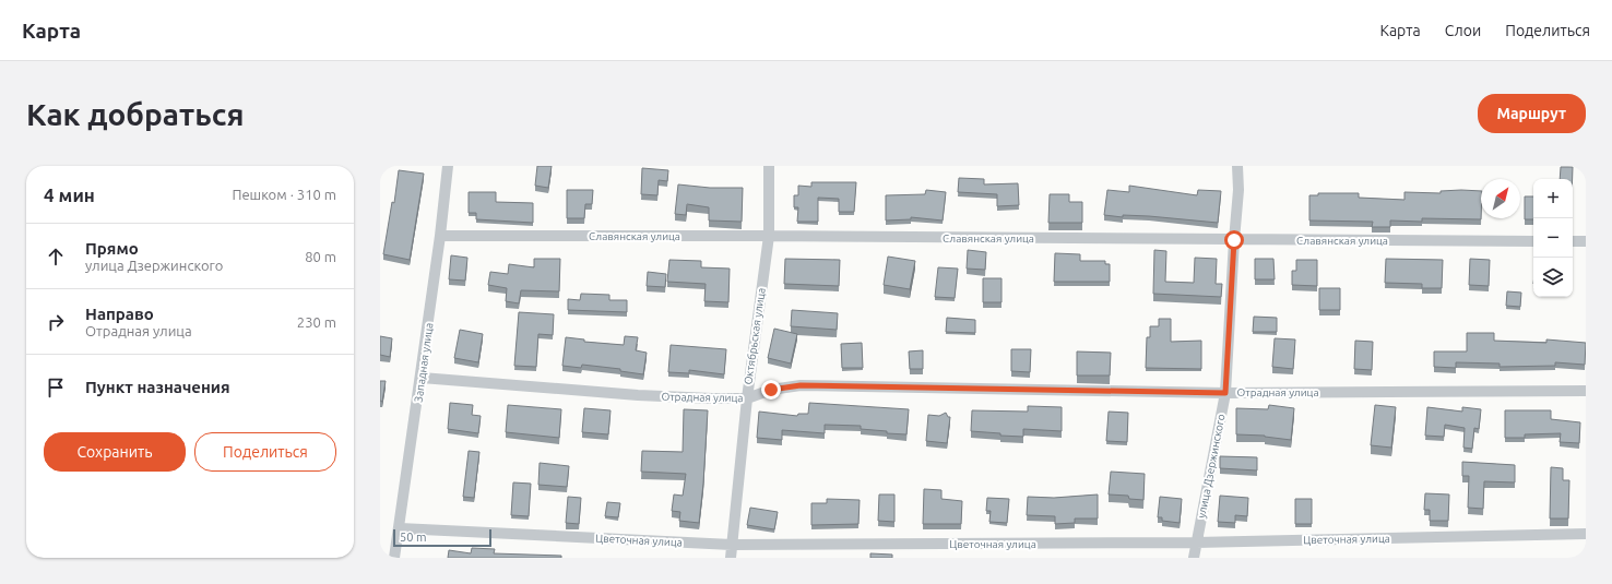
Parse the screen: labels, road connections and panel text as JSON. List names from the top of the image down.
{
  "streets": {
    "street": [
      "Славянская улица",
      "Октябрьская улица",
      "Западная улица",
      "Отрадная улица",
      "улица Дзержинского",
      "Цветочная улица"
    ]
  },
  "crossings": [
    ["Славянская улица", "Октябрьская улица"],
    ["Славянская улица", "Западная улица"],
    ["Славянская улица", "улица Дзержинского"],
    ["Октябрьская улица", "Отрадная улица"],
    ["Октябрьская улица", "Цветочная улица"],
    ["Западная улица", "Отрадная улица"],
    ["Западная улица", "Цветочная улица"],
    ["Отрадная улица", "улица Дзержинского"],
    ["улица Дзержинского", "Цветочная улица"]
  ],
  "scale_bar": "50 m",
  "north": "top right",
  "page": {
    "header": "Карта",
    "nav": ["Карта", "Слои", "Поделиться"],
    "buttons": [
      "Маршрут",
      ["Сохранить", "Поделиться"]
    ],
    "title": "Как добраться",
    "heading": ["4 мин", "Пешком · 310 m"],
    "map_buttons": ["+", "−"],
    "list": [
      ["Прямо", "улица Дзержинского", "80 m"],
      ["Направо", "Отрадная улица", "230 m"],
      "Пункт назначения"
    ],
    "scale": "50 m"
  }
}
